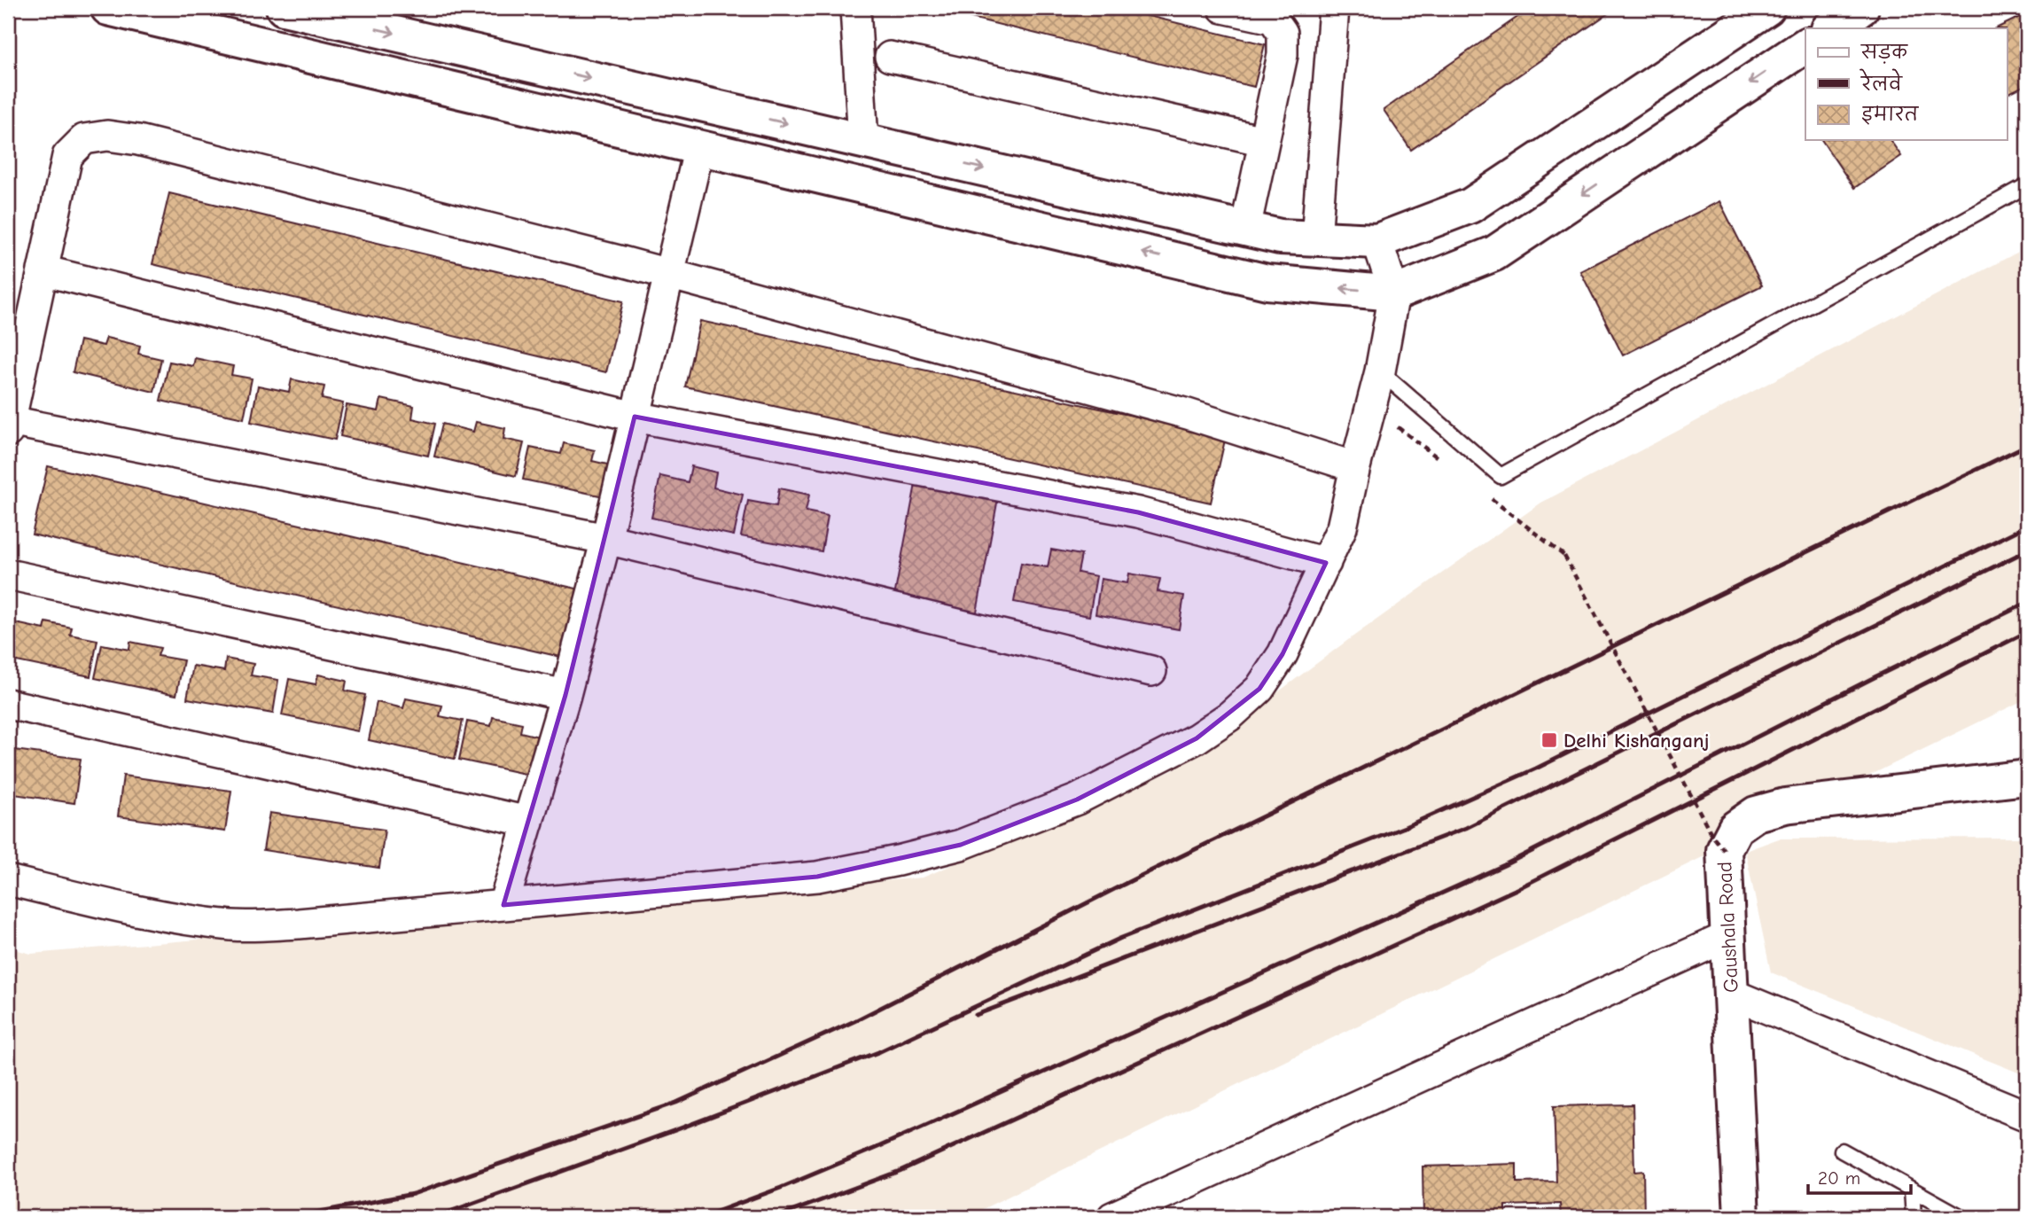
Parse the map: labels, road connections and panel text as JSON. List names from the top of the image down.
{
  "streets": {
    "street": ["Gaushala Road"]
  },
  "places": {
    "transit": ["Delhi Kishanganj"]
  },
  "legend": ["सड़क", "रेलवे", "इमारत"],
  "scale_bar": "20 m"
}
